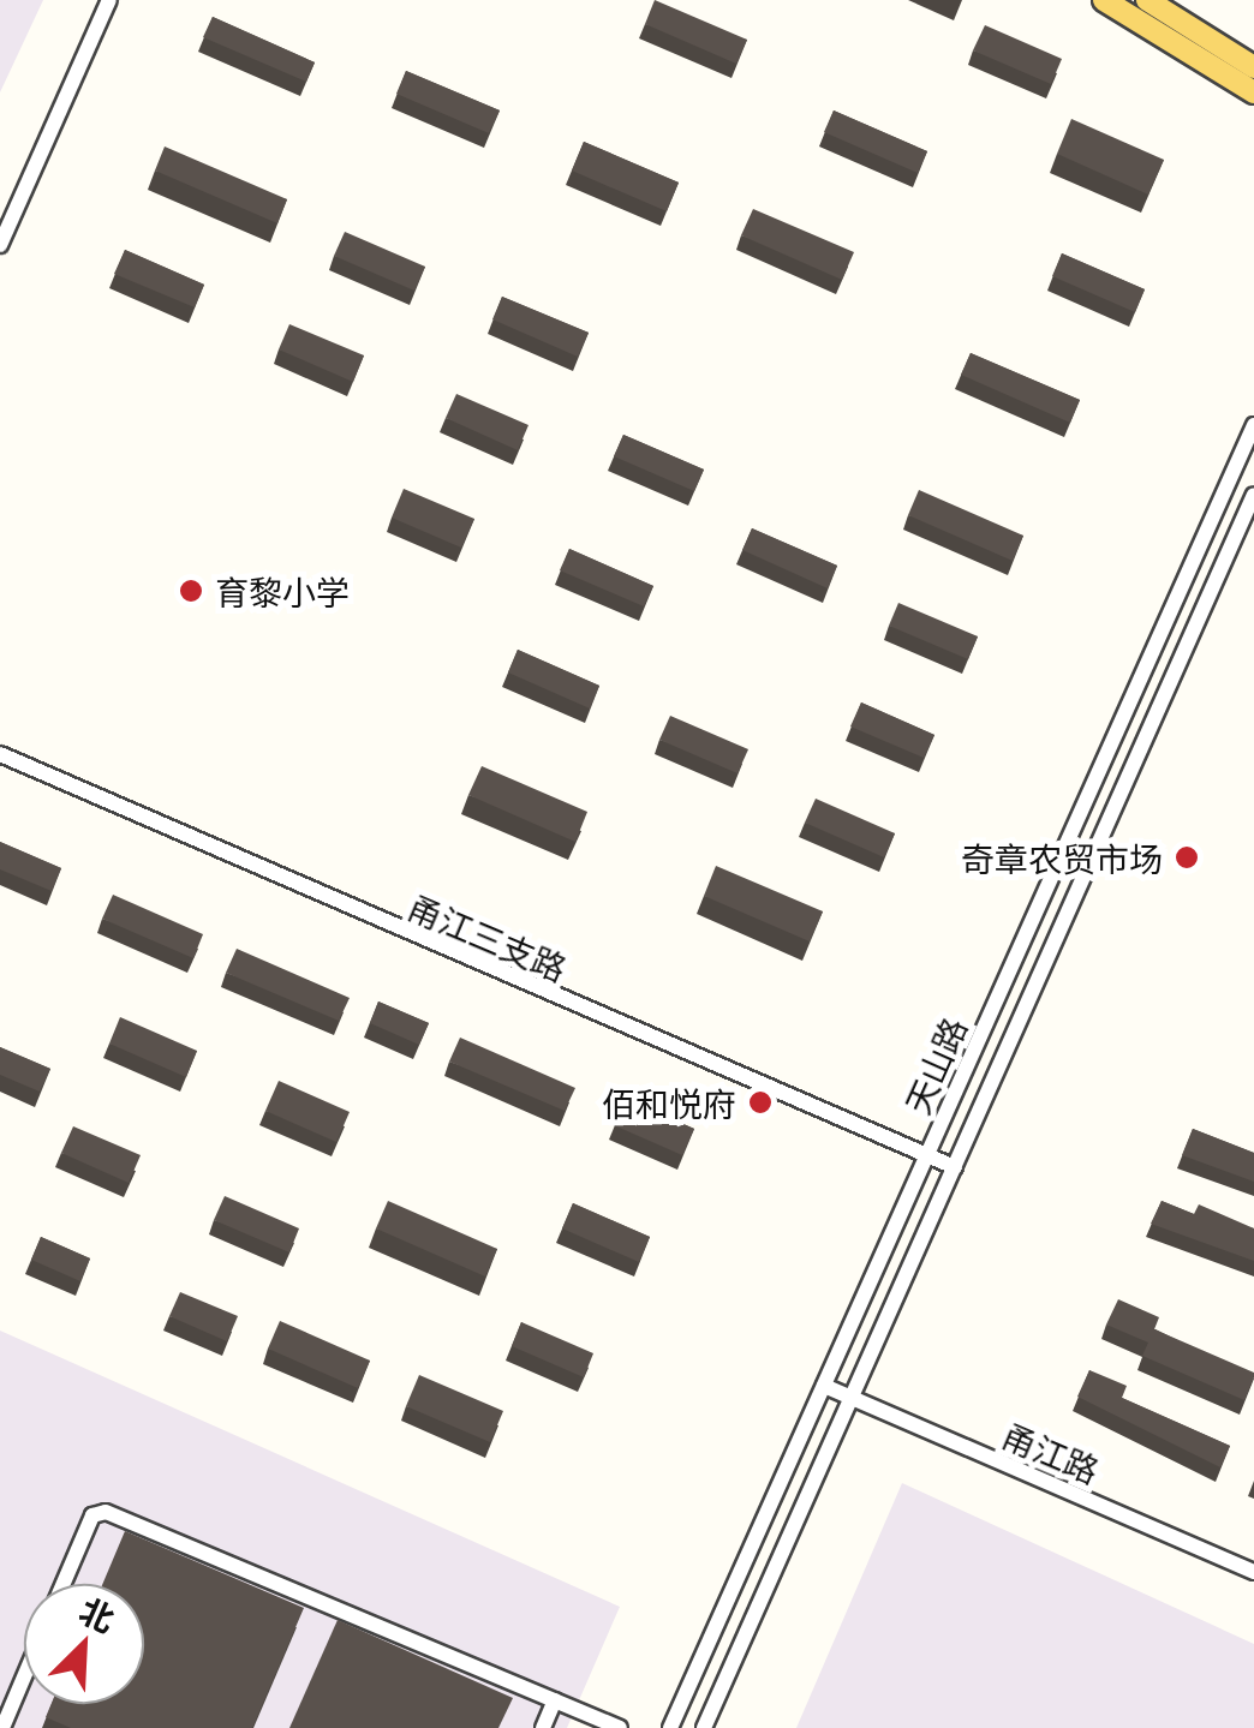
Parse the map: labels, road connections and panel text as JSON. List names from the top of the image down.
{
  "streets": {
    "street": ["甬江三支路", "天山路", "甬江路"]
  },
  "crossings": [
    ["甬江三支路", "天山路"],
    ["天山路", "甬江路"]
  ],
  "places": ["育黎小学", "奇章农贸市场", "佰和悦府"],
  "north": "top right"
}
